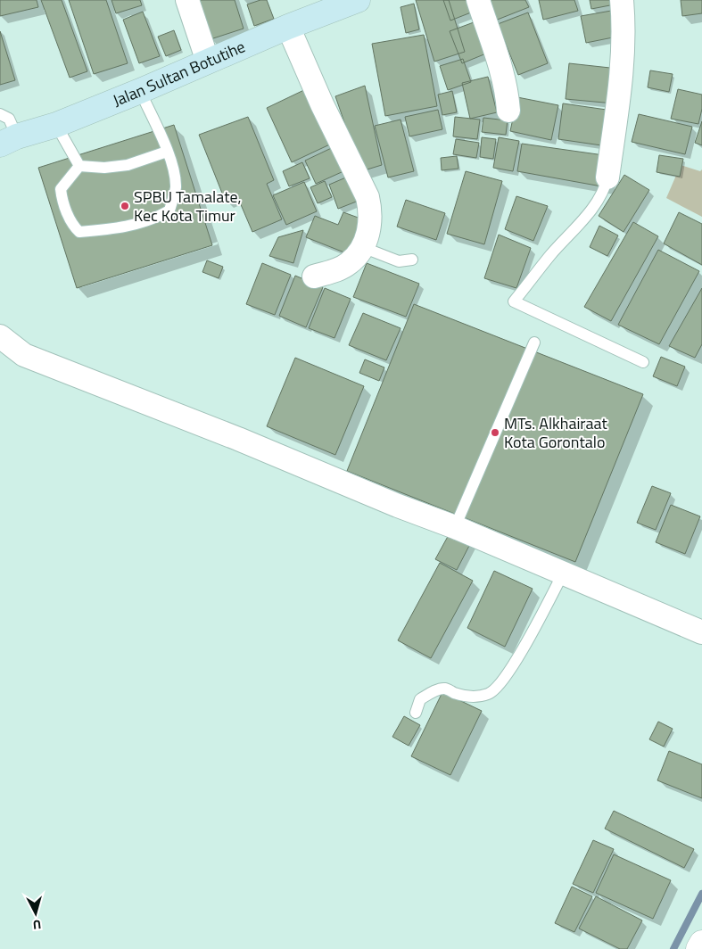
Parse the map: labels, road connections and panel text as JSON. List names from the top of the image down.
{
  "streets": {
    "main road": ["Jalan Sultan Botutihe"]
  },
  "places": ["SPBU Tamalate, Kec Kota Timur", "MTs. Alkhairaat Kota Gorontalo"],
  "north": "bottom"
}
